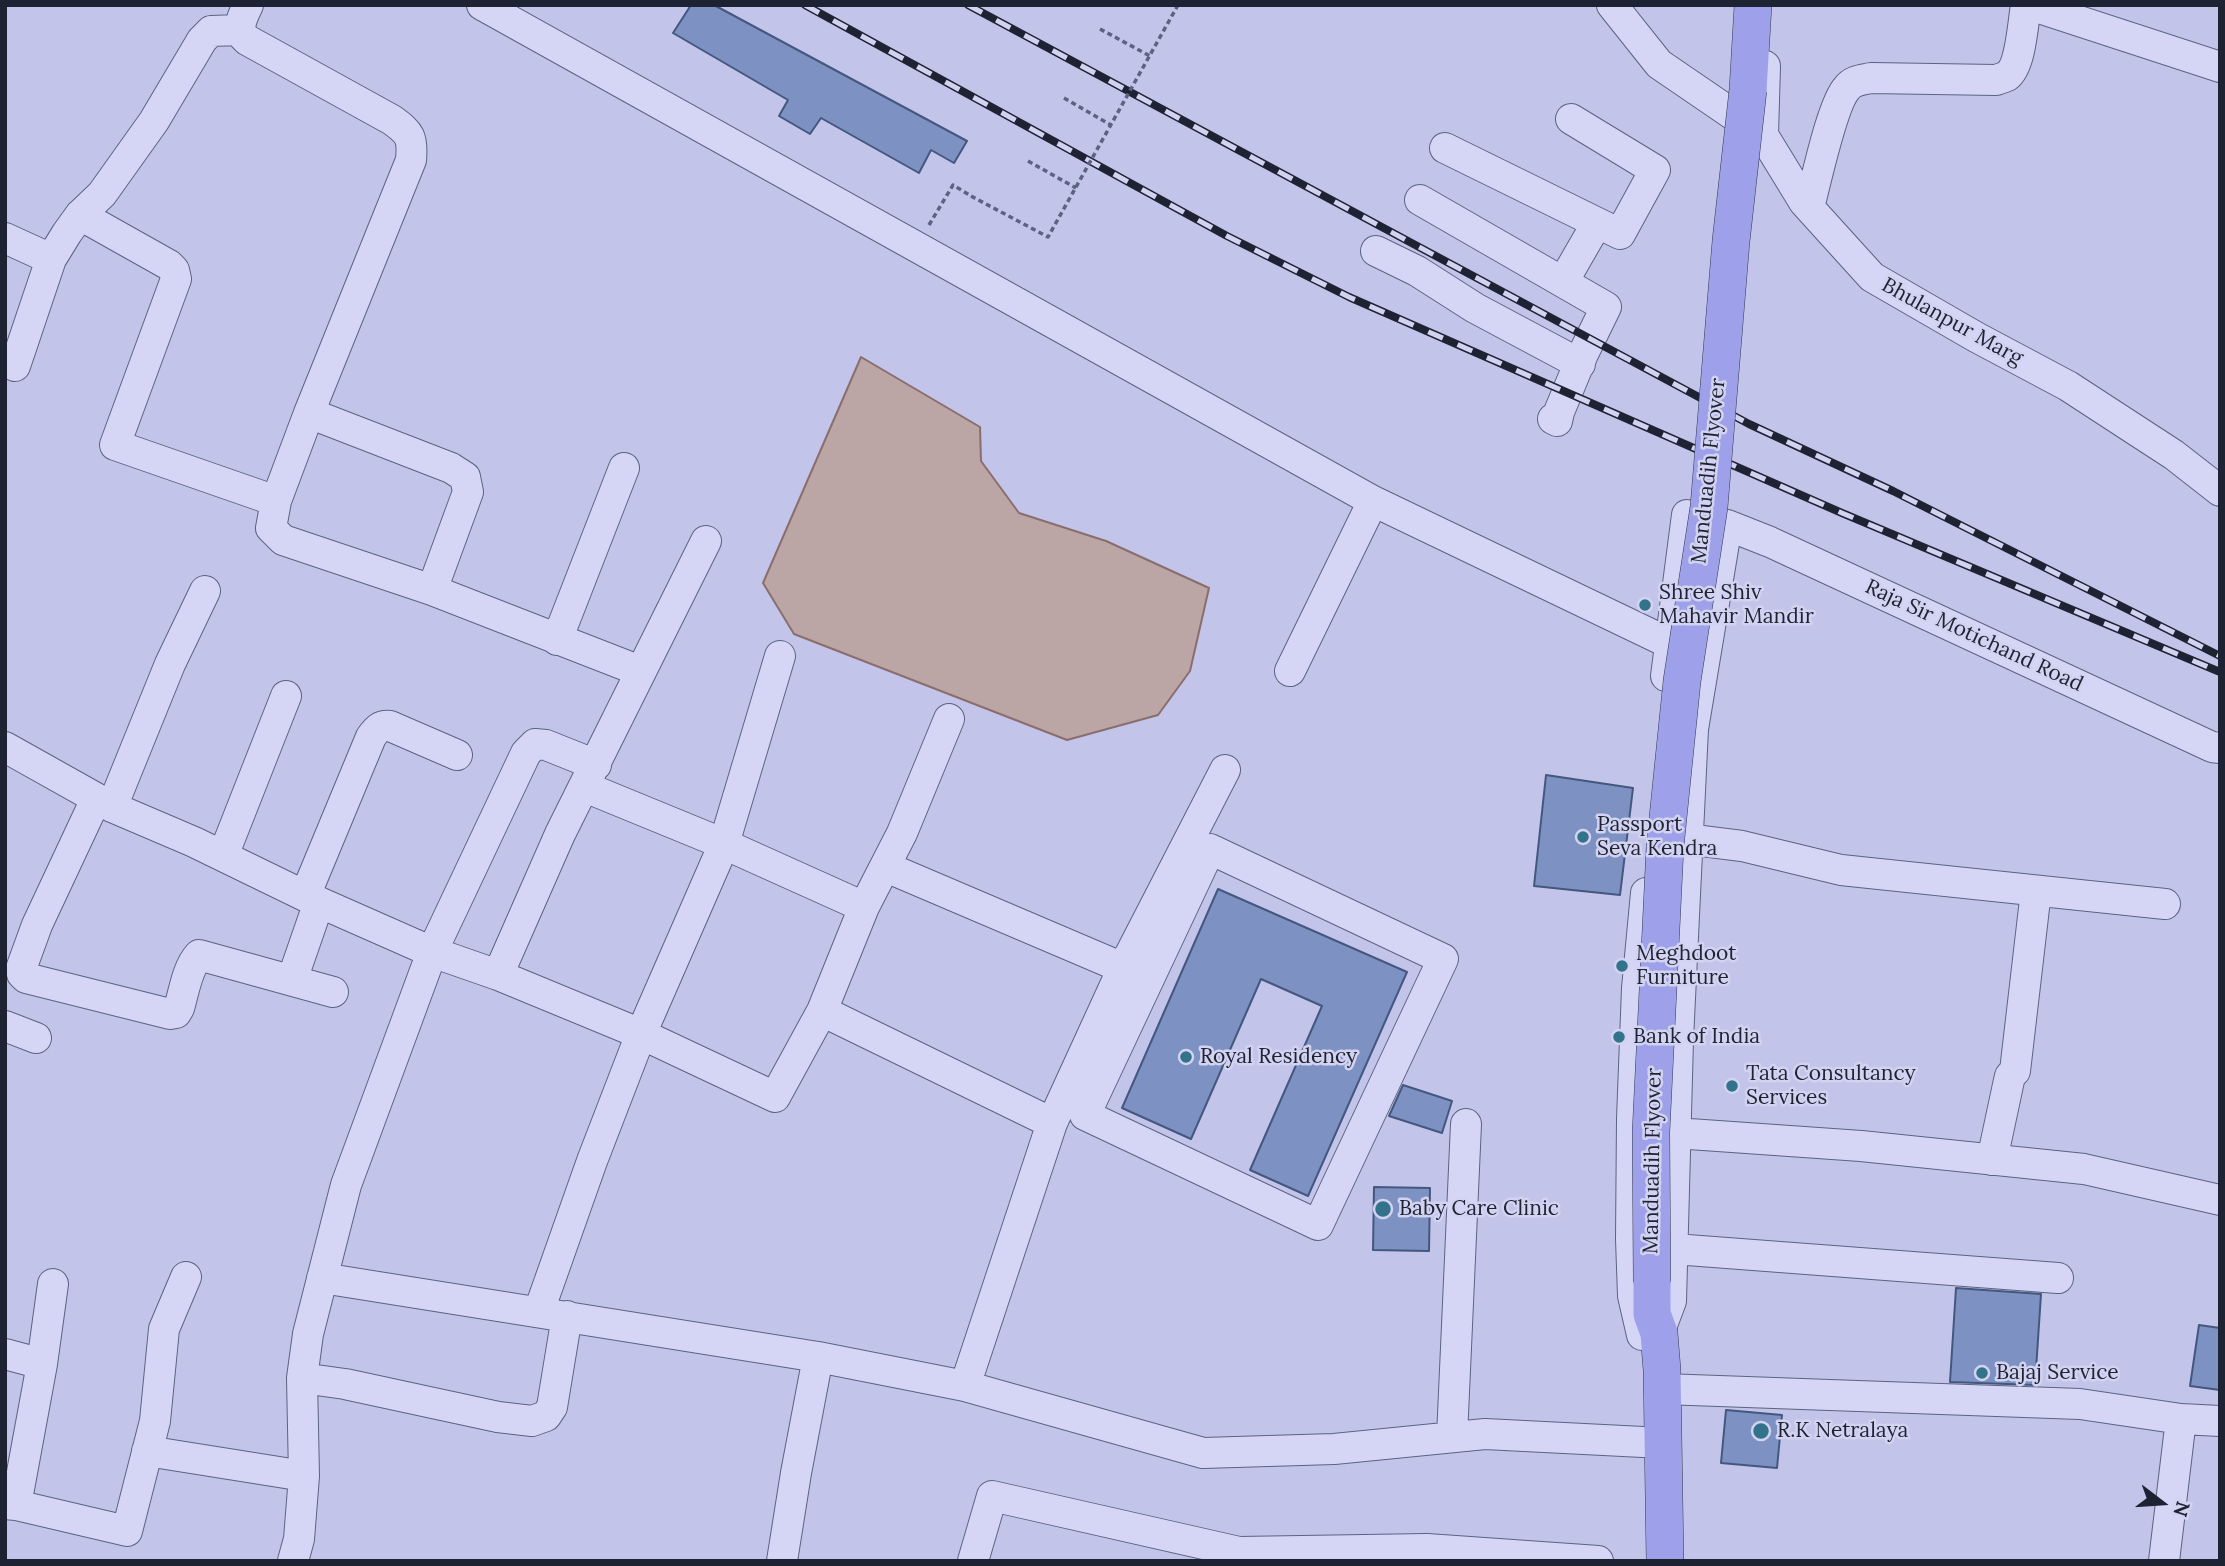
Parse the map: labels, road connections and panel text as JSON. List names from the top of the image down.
{
  "streets": {
    "main road": ["Manduadih Flyover"],
    "street": ["Bhulanpur Marg", "Raja Sir Motichand Road"]
  },
  "places": [
    "Shree Shiv Mahavir Mandir",
    "Passport Seva Kendra",
    "Meghdoot Furniture",
    "Bank of India",
    "Royal Residency",
    "Tata Consultancy Services",
    "Baby Care Clinic",
    "Bajaj Service",
    "R.K Netralaya"
  ],
  "north": "right"
}
